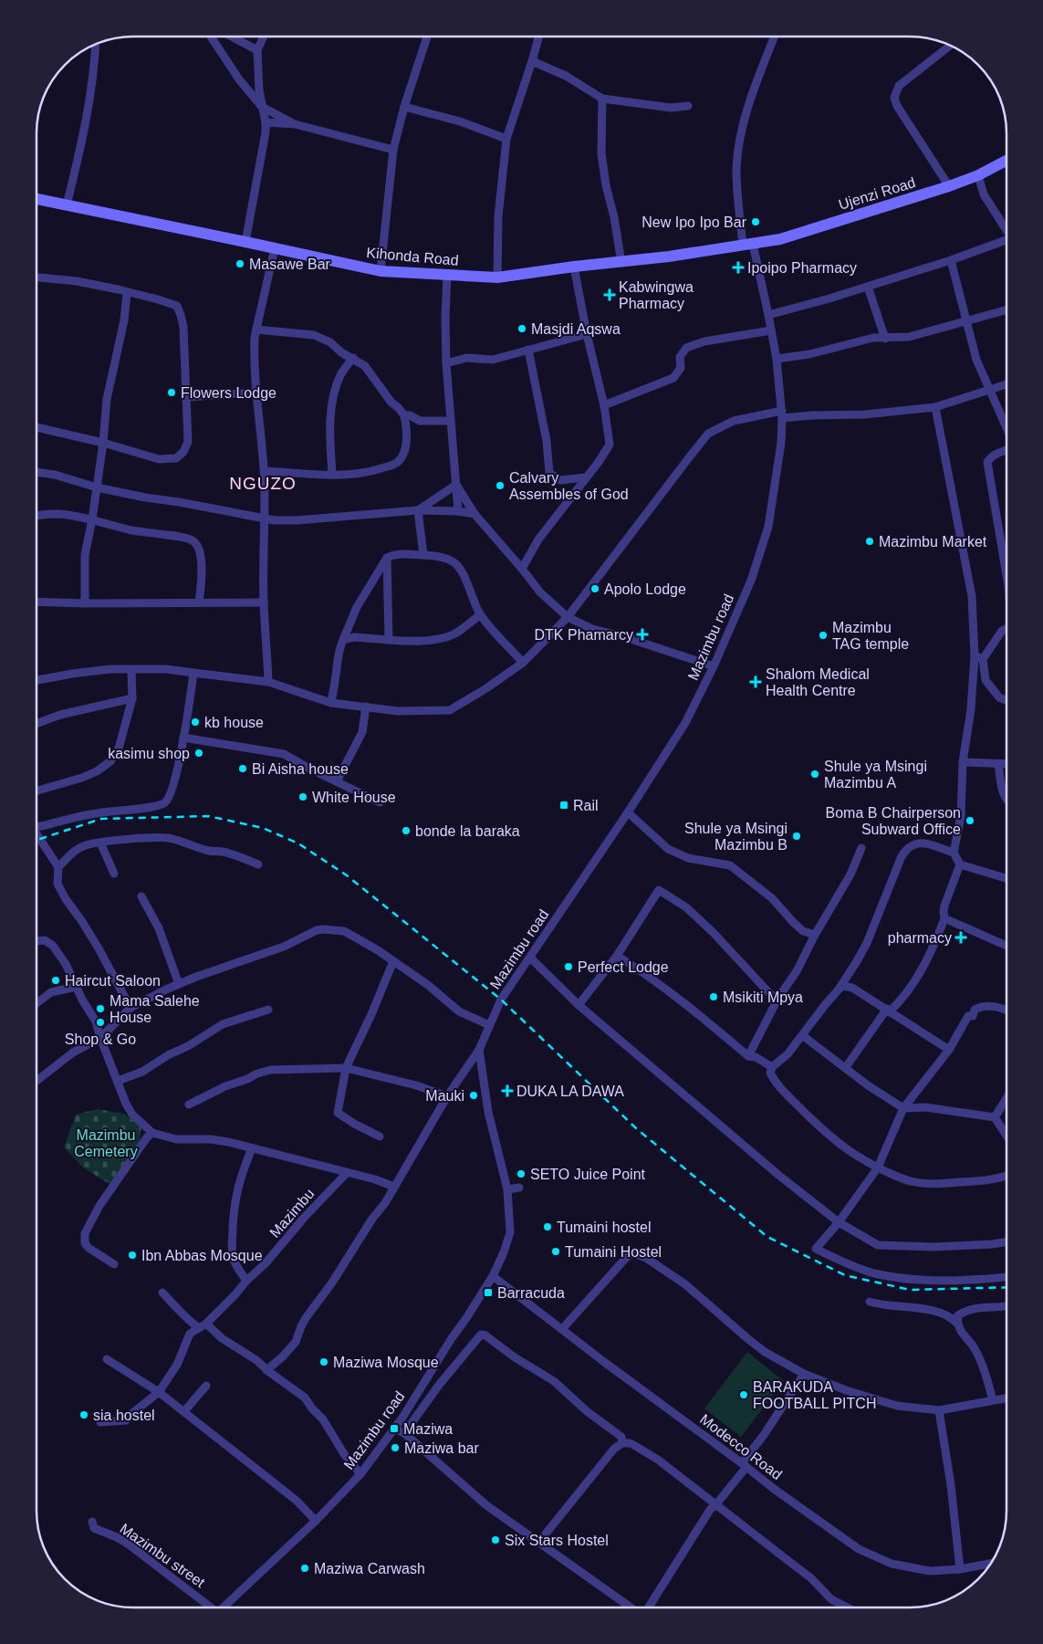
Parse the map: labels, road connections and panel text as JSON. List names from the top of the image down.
{
  "streets": {
    "street": [
      "Ujenzi Road",
      "Kihonda Road",
      "Mazimbu road",
      "Mazimbu",
      "Modecco Road",
      "Mazimbu street"
    ]
  },
  "crossings": [
    ["Ujenzi Road", "Kihonda Road"],
    ["Ujenzi Road", "Mazimbu road"],
    ["Kihonda Road", "Mazimbu road"],
    ["Mazimbu road", "Modecco Road"]
  ],
  "districts": ["NGUZO"],
  "parks": ["Mazimbu Cemetery"],
  "places": {
    "other": [
      "New Ipo Ipo Bar",
      "Masawe Bar",
      "Masjdi Aqswa",
      "Flowers Lodge",
      "Calvary Assembles of God",
      "Mazimbu Market",
      "Apolo Lodge",
      "Mazimbu TAG temple",
      "kb house",
      "kasimu shop",
      "Bi Aisha house",
      "Shule ya Msingi Mazimbu A",
      "White House",
      "Boma B Chairperson Subward Office",
      "bonde la baraka",
      "Shule ya Msingi Mazimbu B",
      "Perfect Lodge",
      "Haircut Saloon",
      "Msikiti Mpya",
      "Mama Salehe House",
      "Shop & Go",
      "Mauki",
      "SETO Juice Point",
      "Tumaini hostel",
      "Tumaini Hostel",
      "Ibn Abbas Mosque",
      "Maziwa Mosque",
      "BARAKUDA FOOTBALL PITCH",
      "sia hostel",
      "Maziwa bar",
      "Six Stars Hostel",
      "Maziwa Carwash"
    ],
    "health": [
      "Ipoipo Pharmacy",
      "Kabwingwa Pharmacy",
      "DTK Phamarcy",
      "Shalom Medical Health Centre",
      "pharmacy",
      "DUKA LA DAWA"
    ],
    "transit": ["Rail", "Barracuda", "Maziwa"]
  }
}
